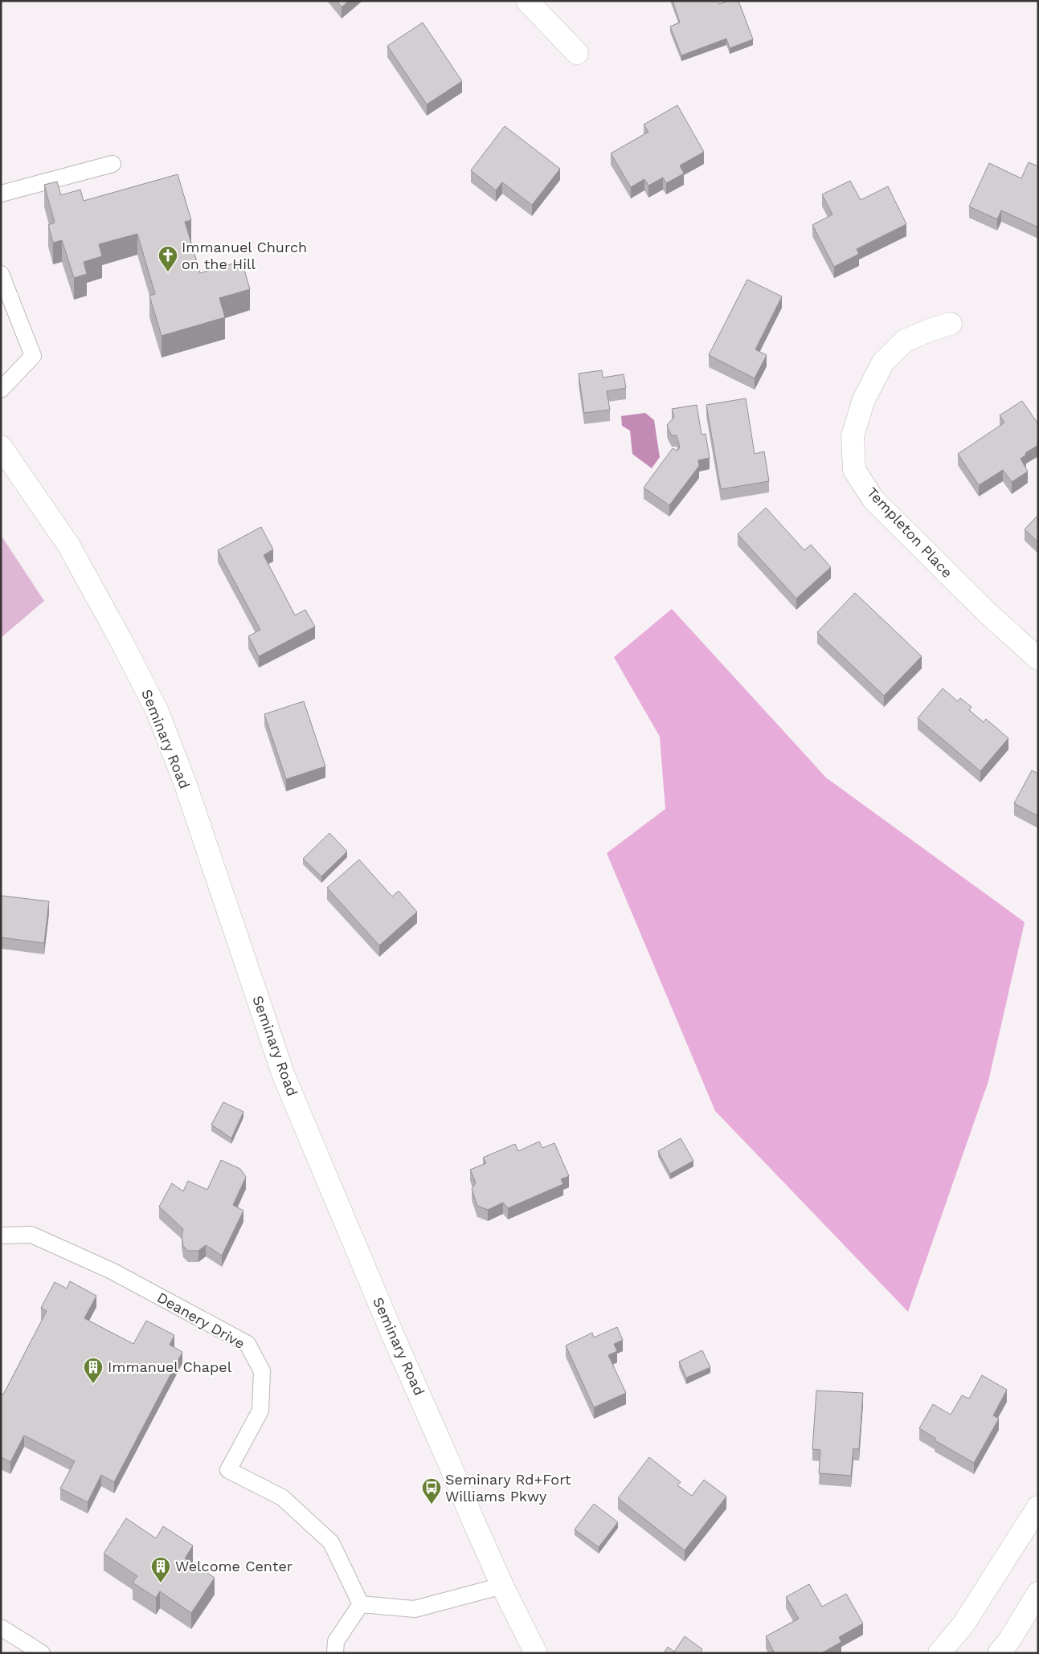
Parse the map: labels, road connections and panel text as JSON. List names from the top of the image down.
{
  "streets": {
    "main road": ["Templeton Place", "Seminary Road"],
    "lane": ["Deanery Drive"]
  },
  "places": {
    "church": ["Immanuel Church on the Hill"],
    "building": ["Immanuel Chapel", "Welcome Center"],
    "bus stop": ["Seminary Rd+Fort Williams Pkwy"]
  }
}
